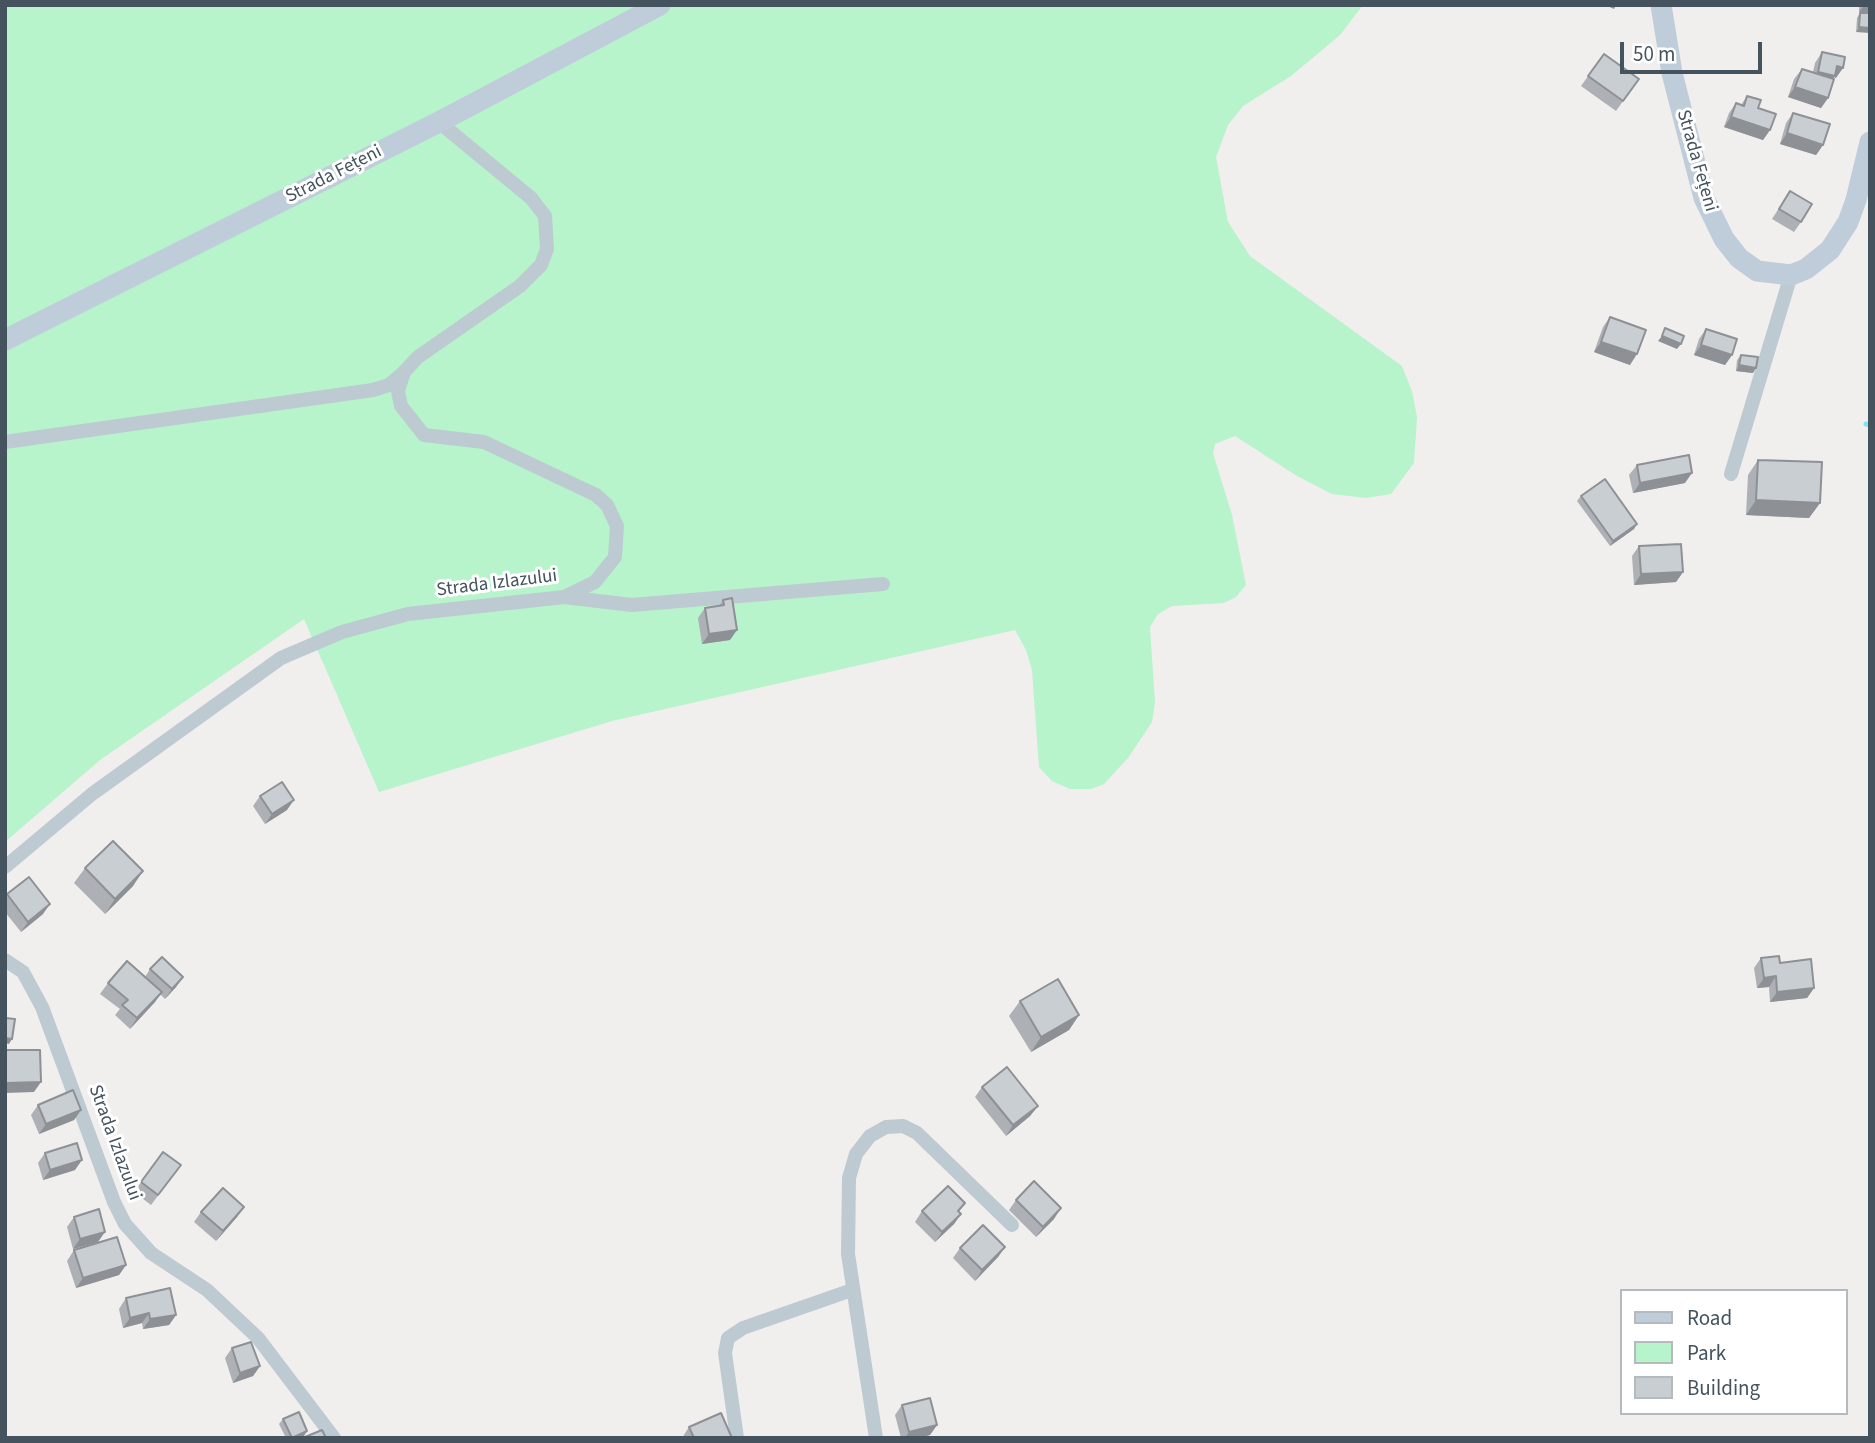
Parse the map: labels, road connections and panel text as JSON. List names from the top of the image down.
{
  "streets": {
    "street": ["Strada Fețeni", "Strada Izlazului"]
  },
  "legend": ["Road", "Park", "Building"],
  "scale_bar": "50 m"
}
